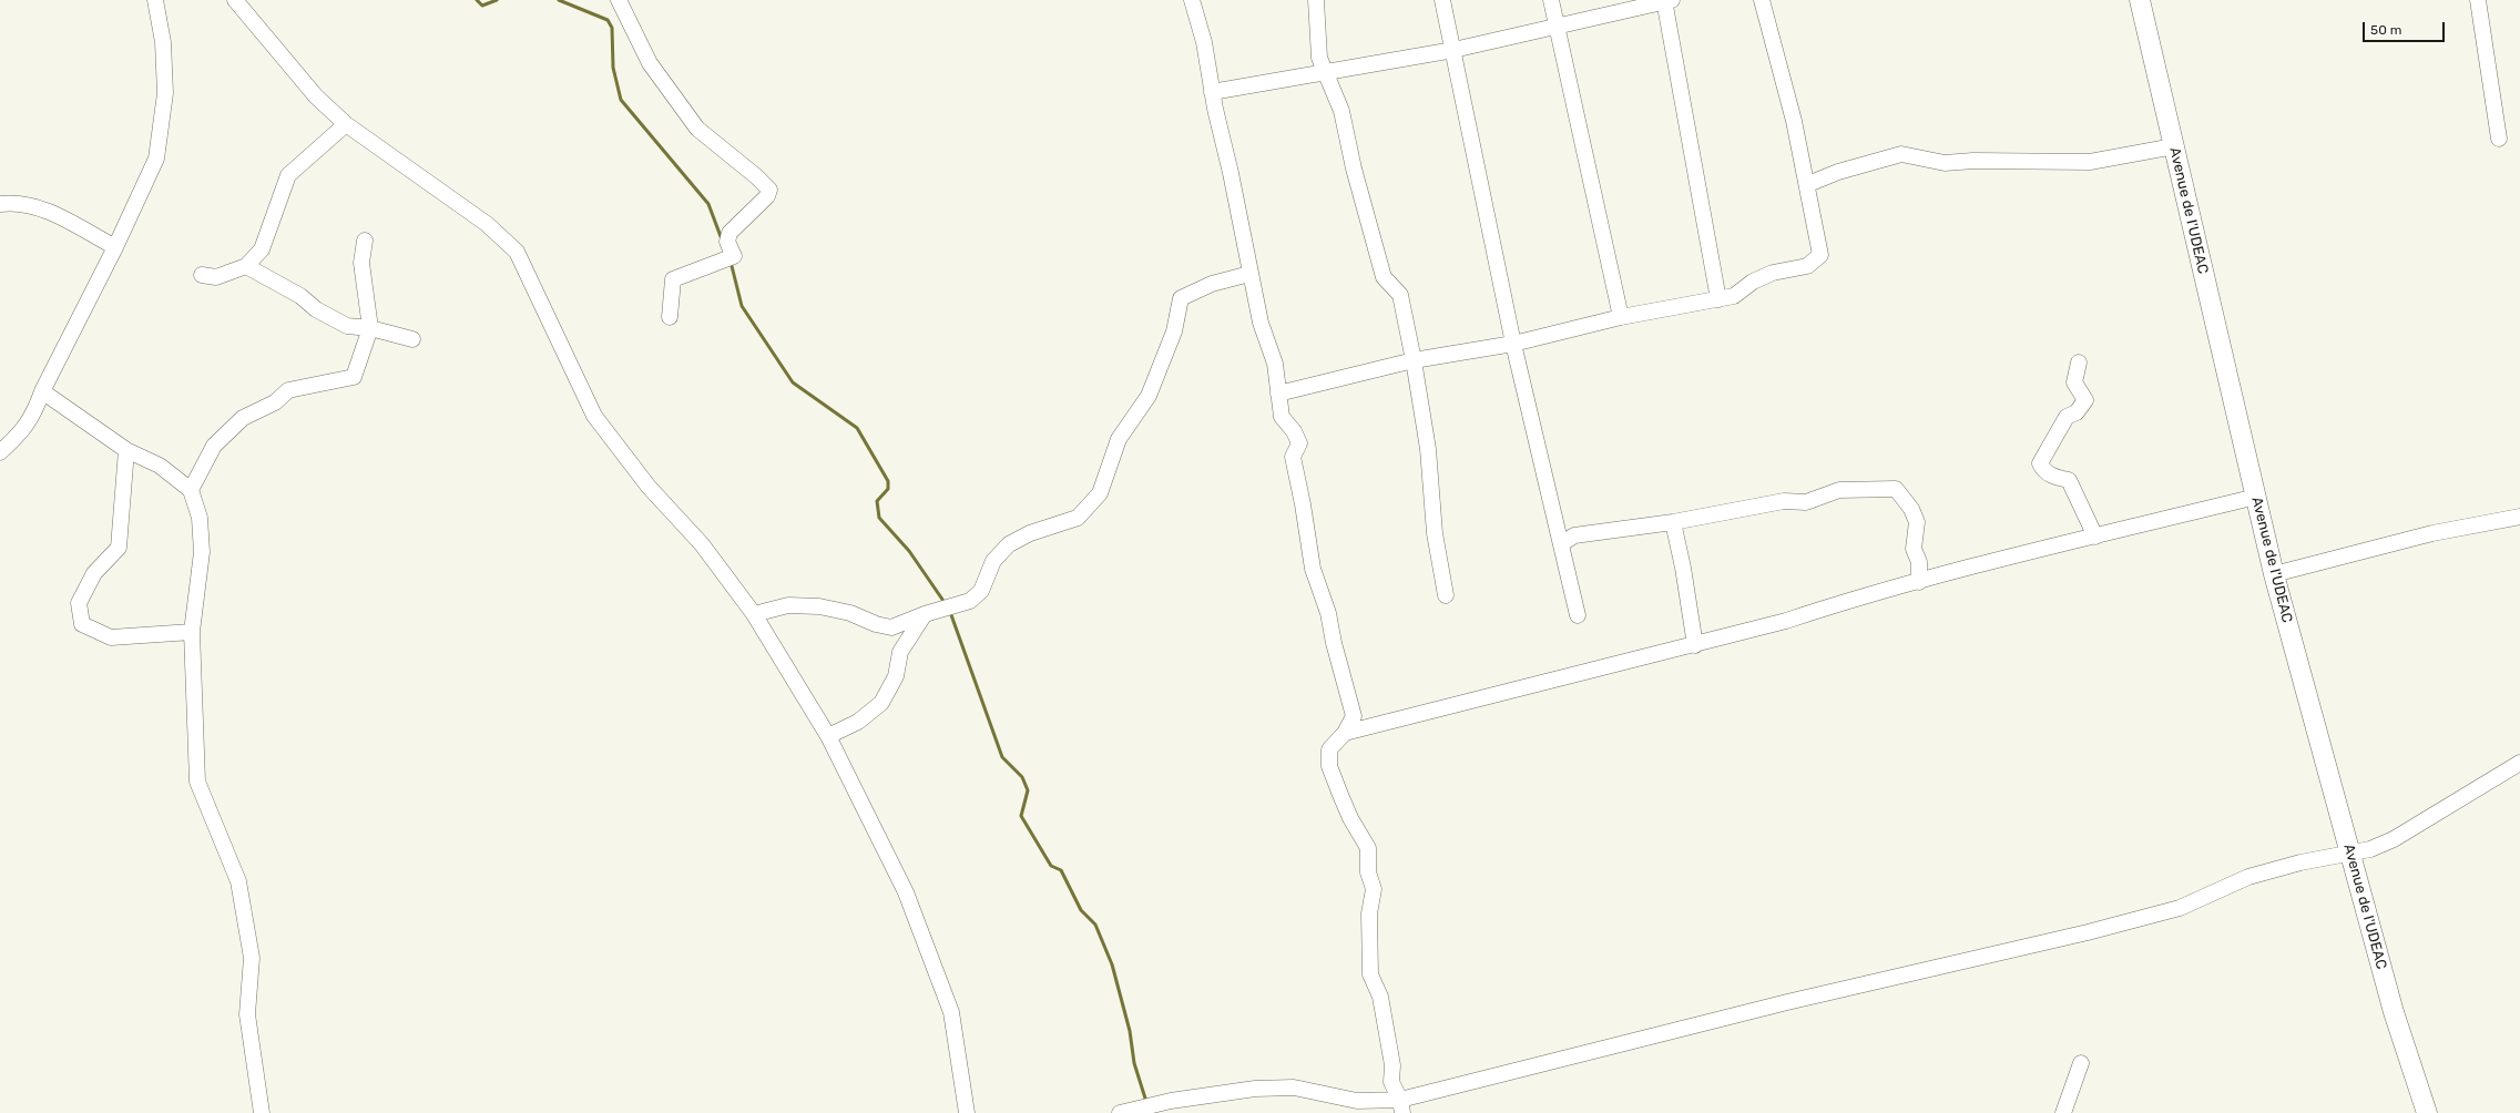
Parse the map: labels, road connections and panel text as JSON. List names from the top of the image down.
{
  "streets": {
    "main road": ["Avenue de I'UDEAC"]
  },
  "scale_bar": "50 m"
}
